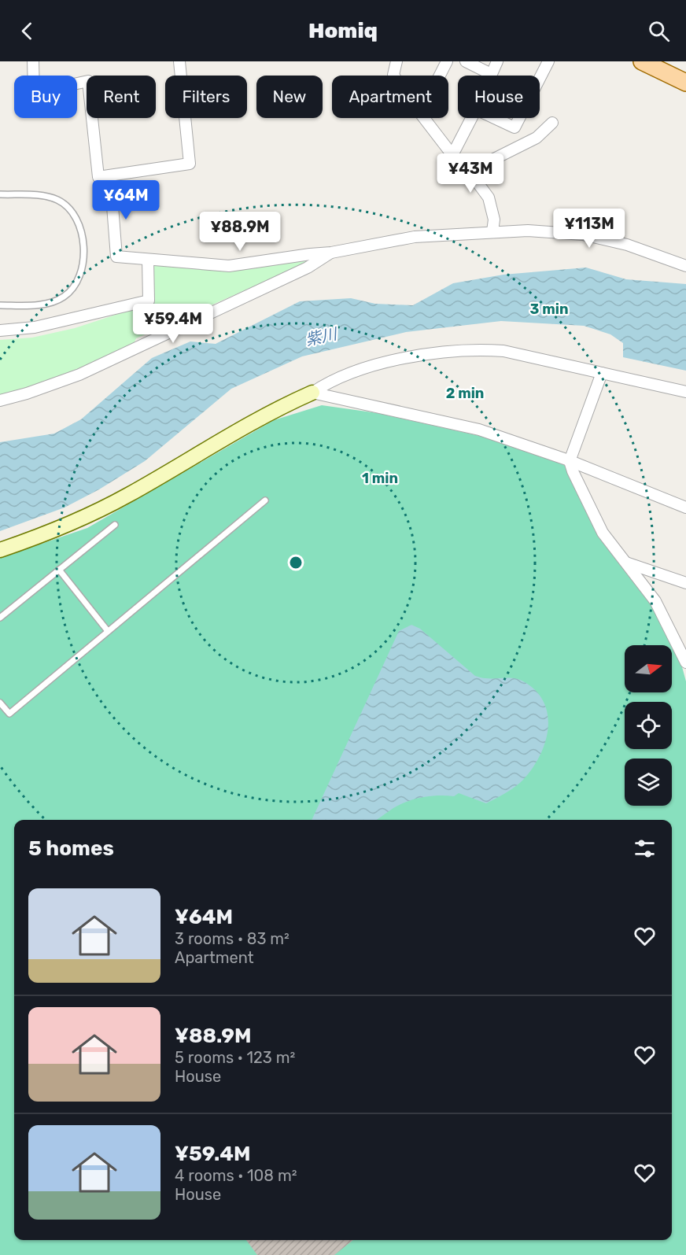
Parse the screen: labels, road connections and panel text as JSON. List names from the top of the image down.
{
  "water": ["紫川"],
  "north": "right",
  "page": {
    "header": "Homiq",
    "chip": [
      "Buy",
      "Rent",
      "Filters",
      "New",
      "Apartment",
      "House"
    ],
    "price": [
      "¥43M",
      "¥64M",
      "¥113M",
      "¥88.9M",
      "¥59.4M"
    ],
    "heading": "5 homes",
    "list": [
      {
        "name": "¥64M",
        "note": "3 rooms · 83 m² · Apartment"
      },
      {
        "name": "¥88.9M",
        "note": "5 rooms · 123 m² · House"
      },
      {
        "name": "¥59.4M",
        "note": "4 rooms · 108 m² · House"
      }
    ]
  },
  "rings": ["3 min", "2 min", "1 min"]
}
